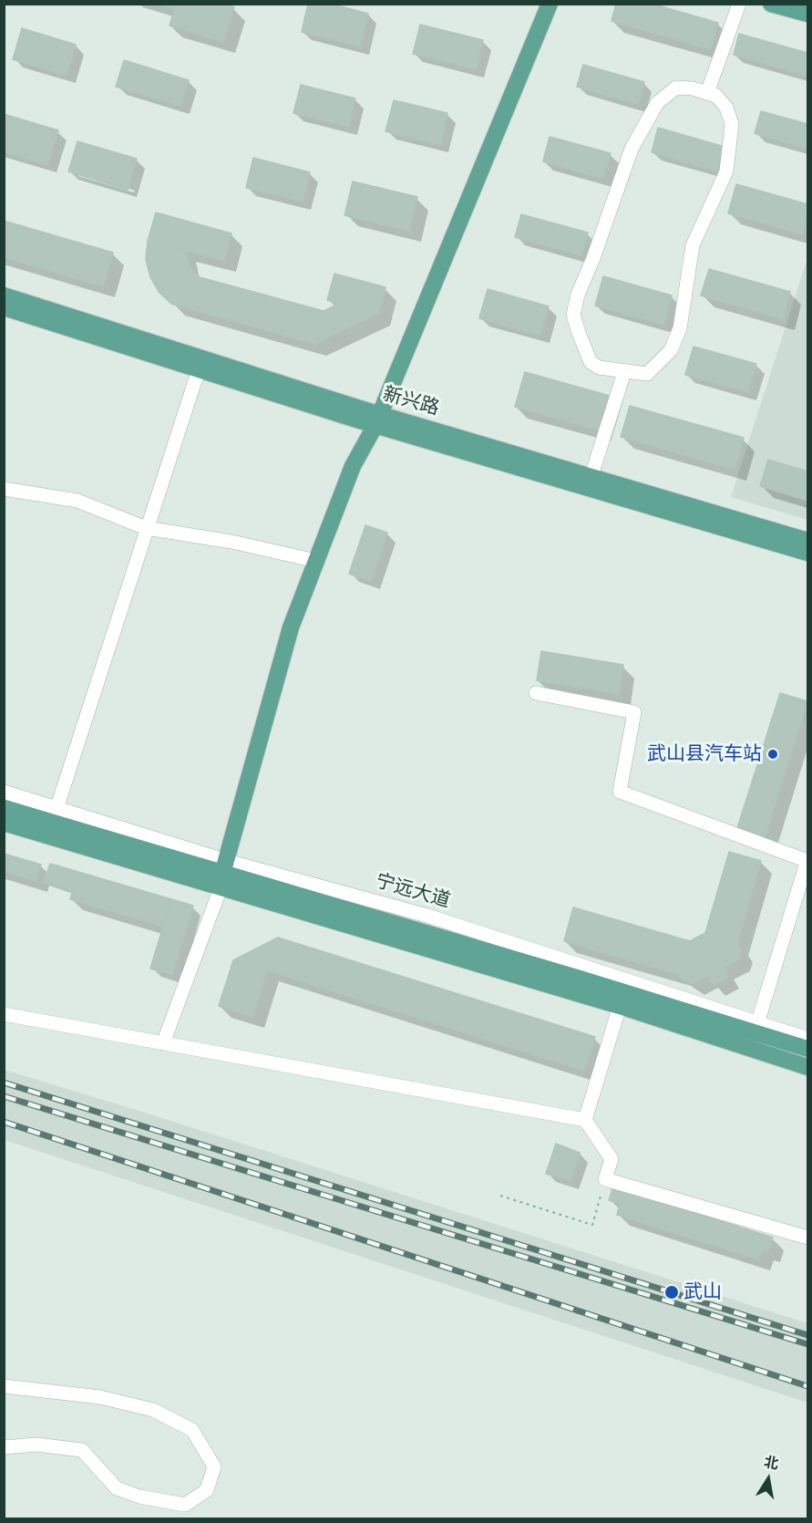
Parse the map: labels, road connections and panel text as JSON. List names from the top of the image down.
{
  "streets": {
    "main road": ["新兴路", "宁远大道"]
  },
  "places": ["武山县汽车站", "武山"],
  "north": "top"
}
